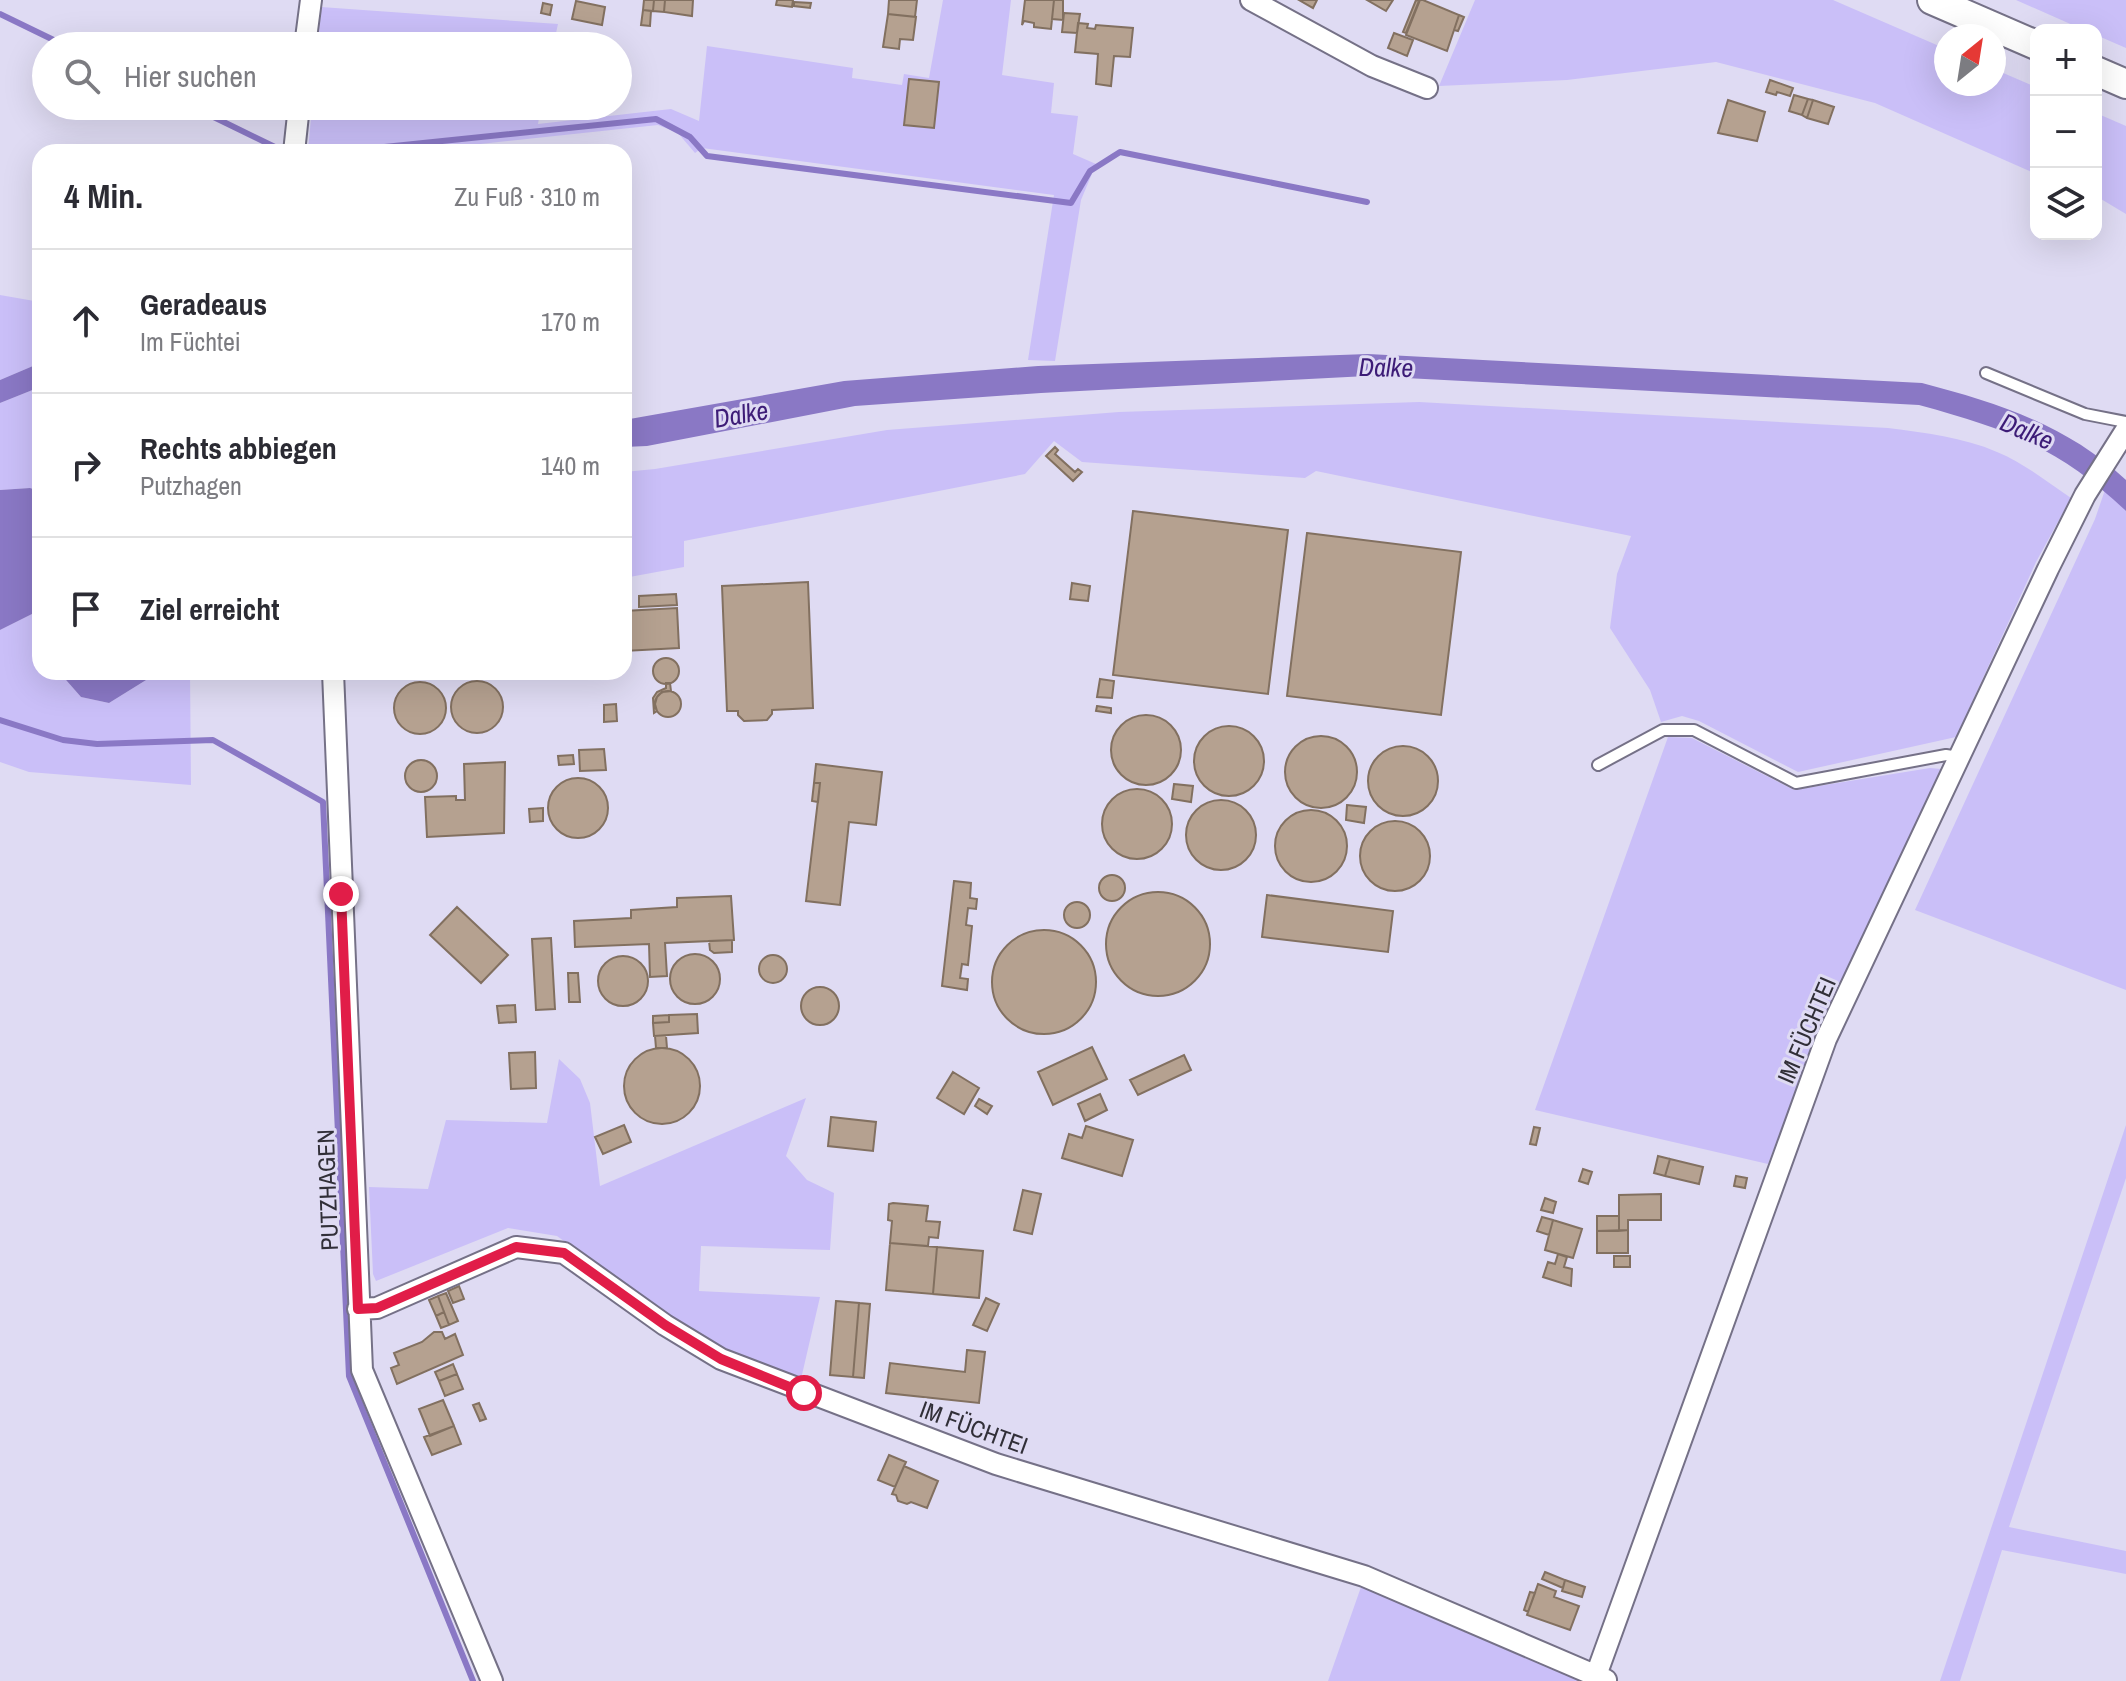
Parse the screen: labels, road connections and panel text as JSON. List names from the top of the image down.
{
  "streets": {
    "street": ["IM FÜCHTEI", "PUTZHAGEN"]
  },
  "crossings": [
    ["IM FÜCHTEI", "PUTZHAGEN"]
  ],
  "water": ["Dalke"],
  "north": "top right",
  "page": {
    "map_buttons": ["+", "−"],
    "search": "Hier suchen",
    "heading": ["4 Min.", "Zu Fuß · 310 m"],
    "list": [
      ["Geradeaus", "Im Füchtei", "170 m"],
      ["Rechts abbiegen", "Putzhagen", "140 m"],
      "Ziel erreicht"
    ]
  }
}
